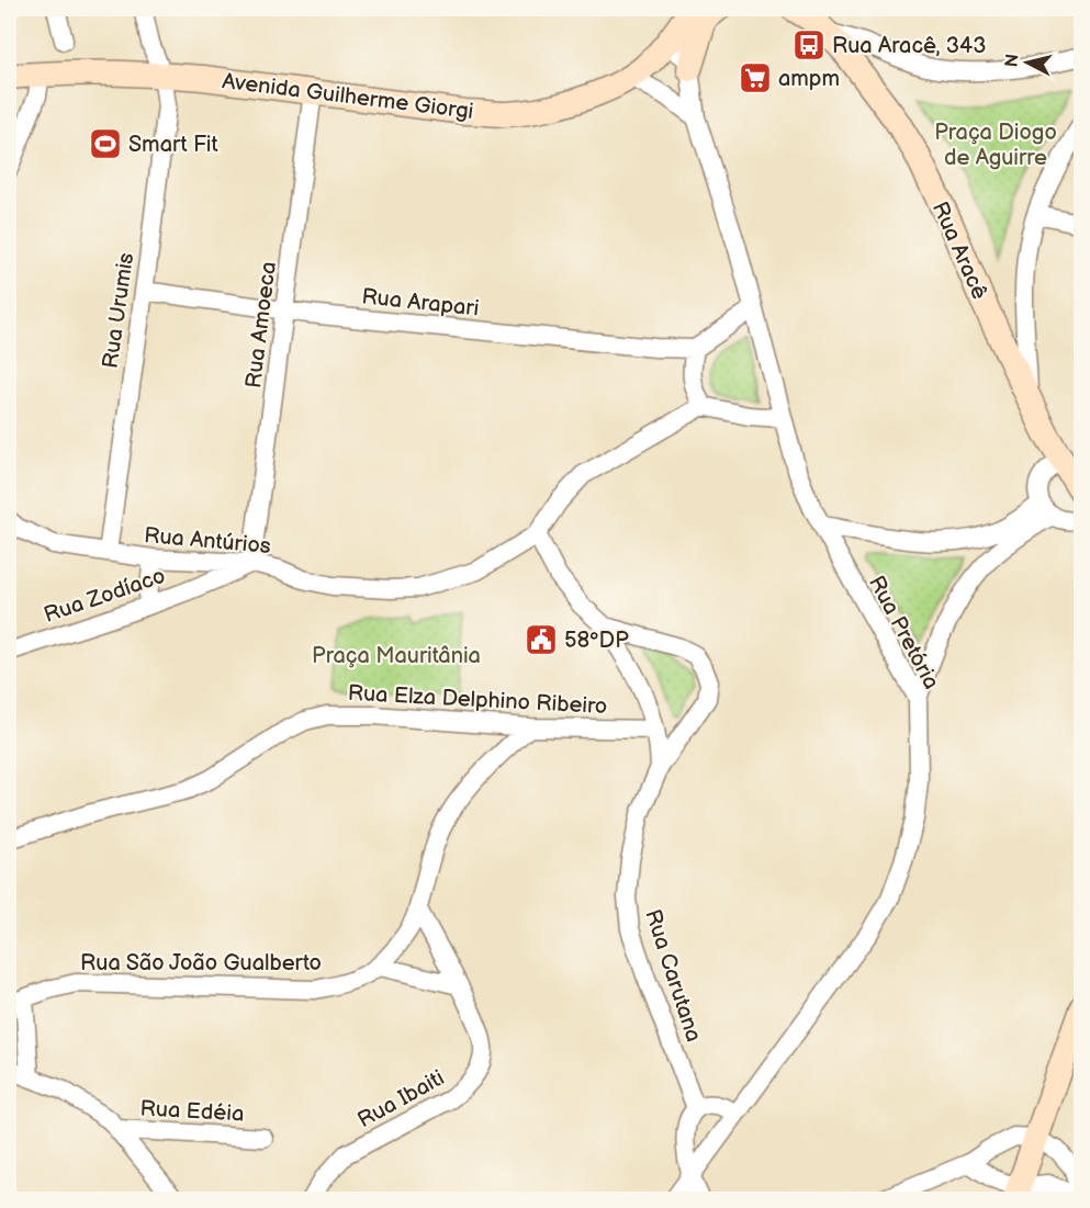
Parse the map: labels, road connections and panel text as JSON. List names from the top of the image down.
{
  "streets": {
    "street": [
      "Avenida Guilherme Giorgi",
      "Rua Aracê",
      "Rua Arapari",
      "Rua Urumis",
      "Rua Amoeca",
      "Rua Antúrios",
      "Rua Zodíaco",
      "Rua Pretória",
      "Rua Elza Delphino Ribeiro",
      "Rua São João Gualberto",
      "Rua Carutana",
      "Rua Ibaiti",
      "Rua Edéia"
    ]
  },
  "crossings": [
    ["Avenida Guilherme Giorgi", "Rua Urumis"],
    ["Avenida Guilherme Giorgi", "Rua Amoeca"],
    ["Rua Arapari", "Rua Urumis"],
    ["Rua Arapari", "Rua Amoeca"],
    ["Rua Urumis", "Rua Antúrios"],
    ["Rua Amoeca", "Rua Antúrios"],
    ["Rua Amoeca", "Rua Zodíaco"],
    ["Rua Antúrios", "Rua Zodíaco"],
    ["Rua Antúrios", "Rua Carutana"],
    ["Rua Elza Delphino Ribeiro", "Rua São João Gualberto"],
    ["Rua São João Gualberto", "Rua Ibaiti"]
  ],
  "parks": ["Praça Diogo de Aguirre", "Praça Mauritânia"],
  "places": {
    "bus stop": ["Rua Aracê, 343"],
    "supermarket": ["ampm"],
    "sports": ["Smart Fit"],
    "public building": ["58ºDP"]
  },
  "north": "left"
}
